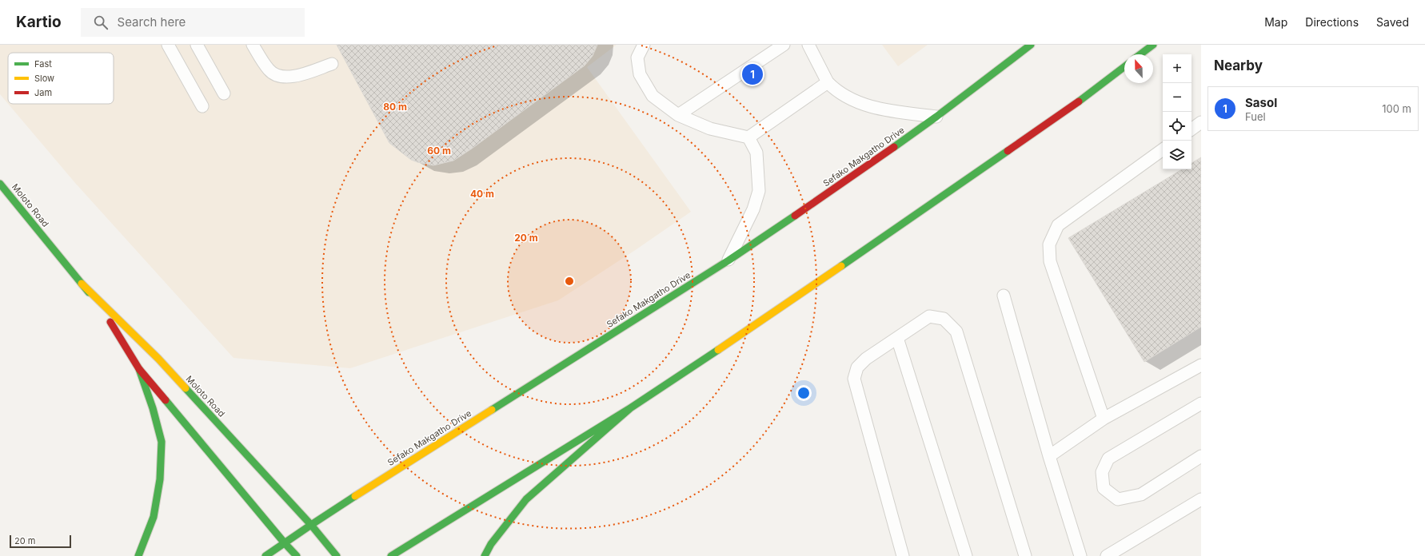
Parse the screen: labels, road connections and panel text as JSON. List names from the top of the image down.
{
  "streets": {
    "main road": ["Sefako Makgatho Drive", "Moloto Road"]
  },
  "crossings": [
    ["Sefako Makgatho Drive", "Moloto Road"]
  ],
  "legend": ["Fast", "Slow", "Jam"],
  "scale_bar": "20 m",
  "north": "top",
  "page": {
    "header": "Kartio",
    "search": "Search here",
    "nav": ["Map", "Directions", "Saved"],
    "heading": "Nearby",
    "map_buttons": ["+", "−"],
    "pins": "1",
    "list": [
      {
        "mark": "1",
        "name": "Sasol",
        "note": "Fuel",
        "value": "100 m"
      }
    ],
    "scale": "20 m"
  },
  "rings": [
    "80 m",
    "60 m",
    "40 m",
    "20 m"
  ]
}
